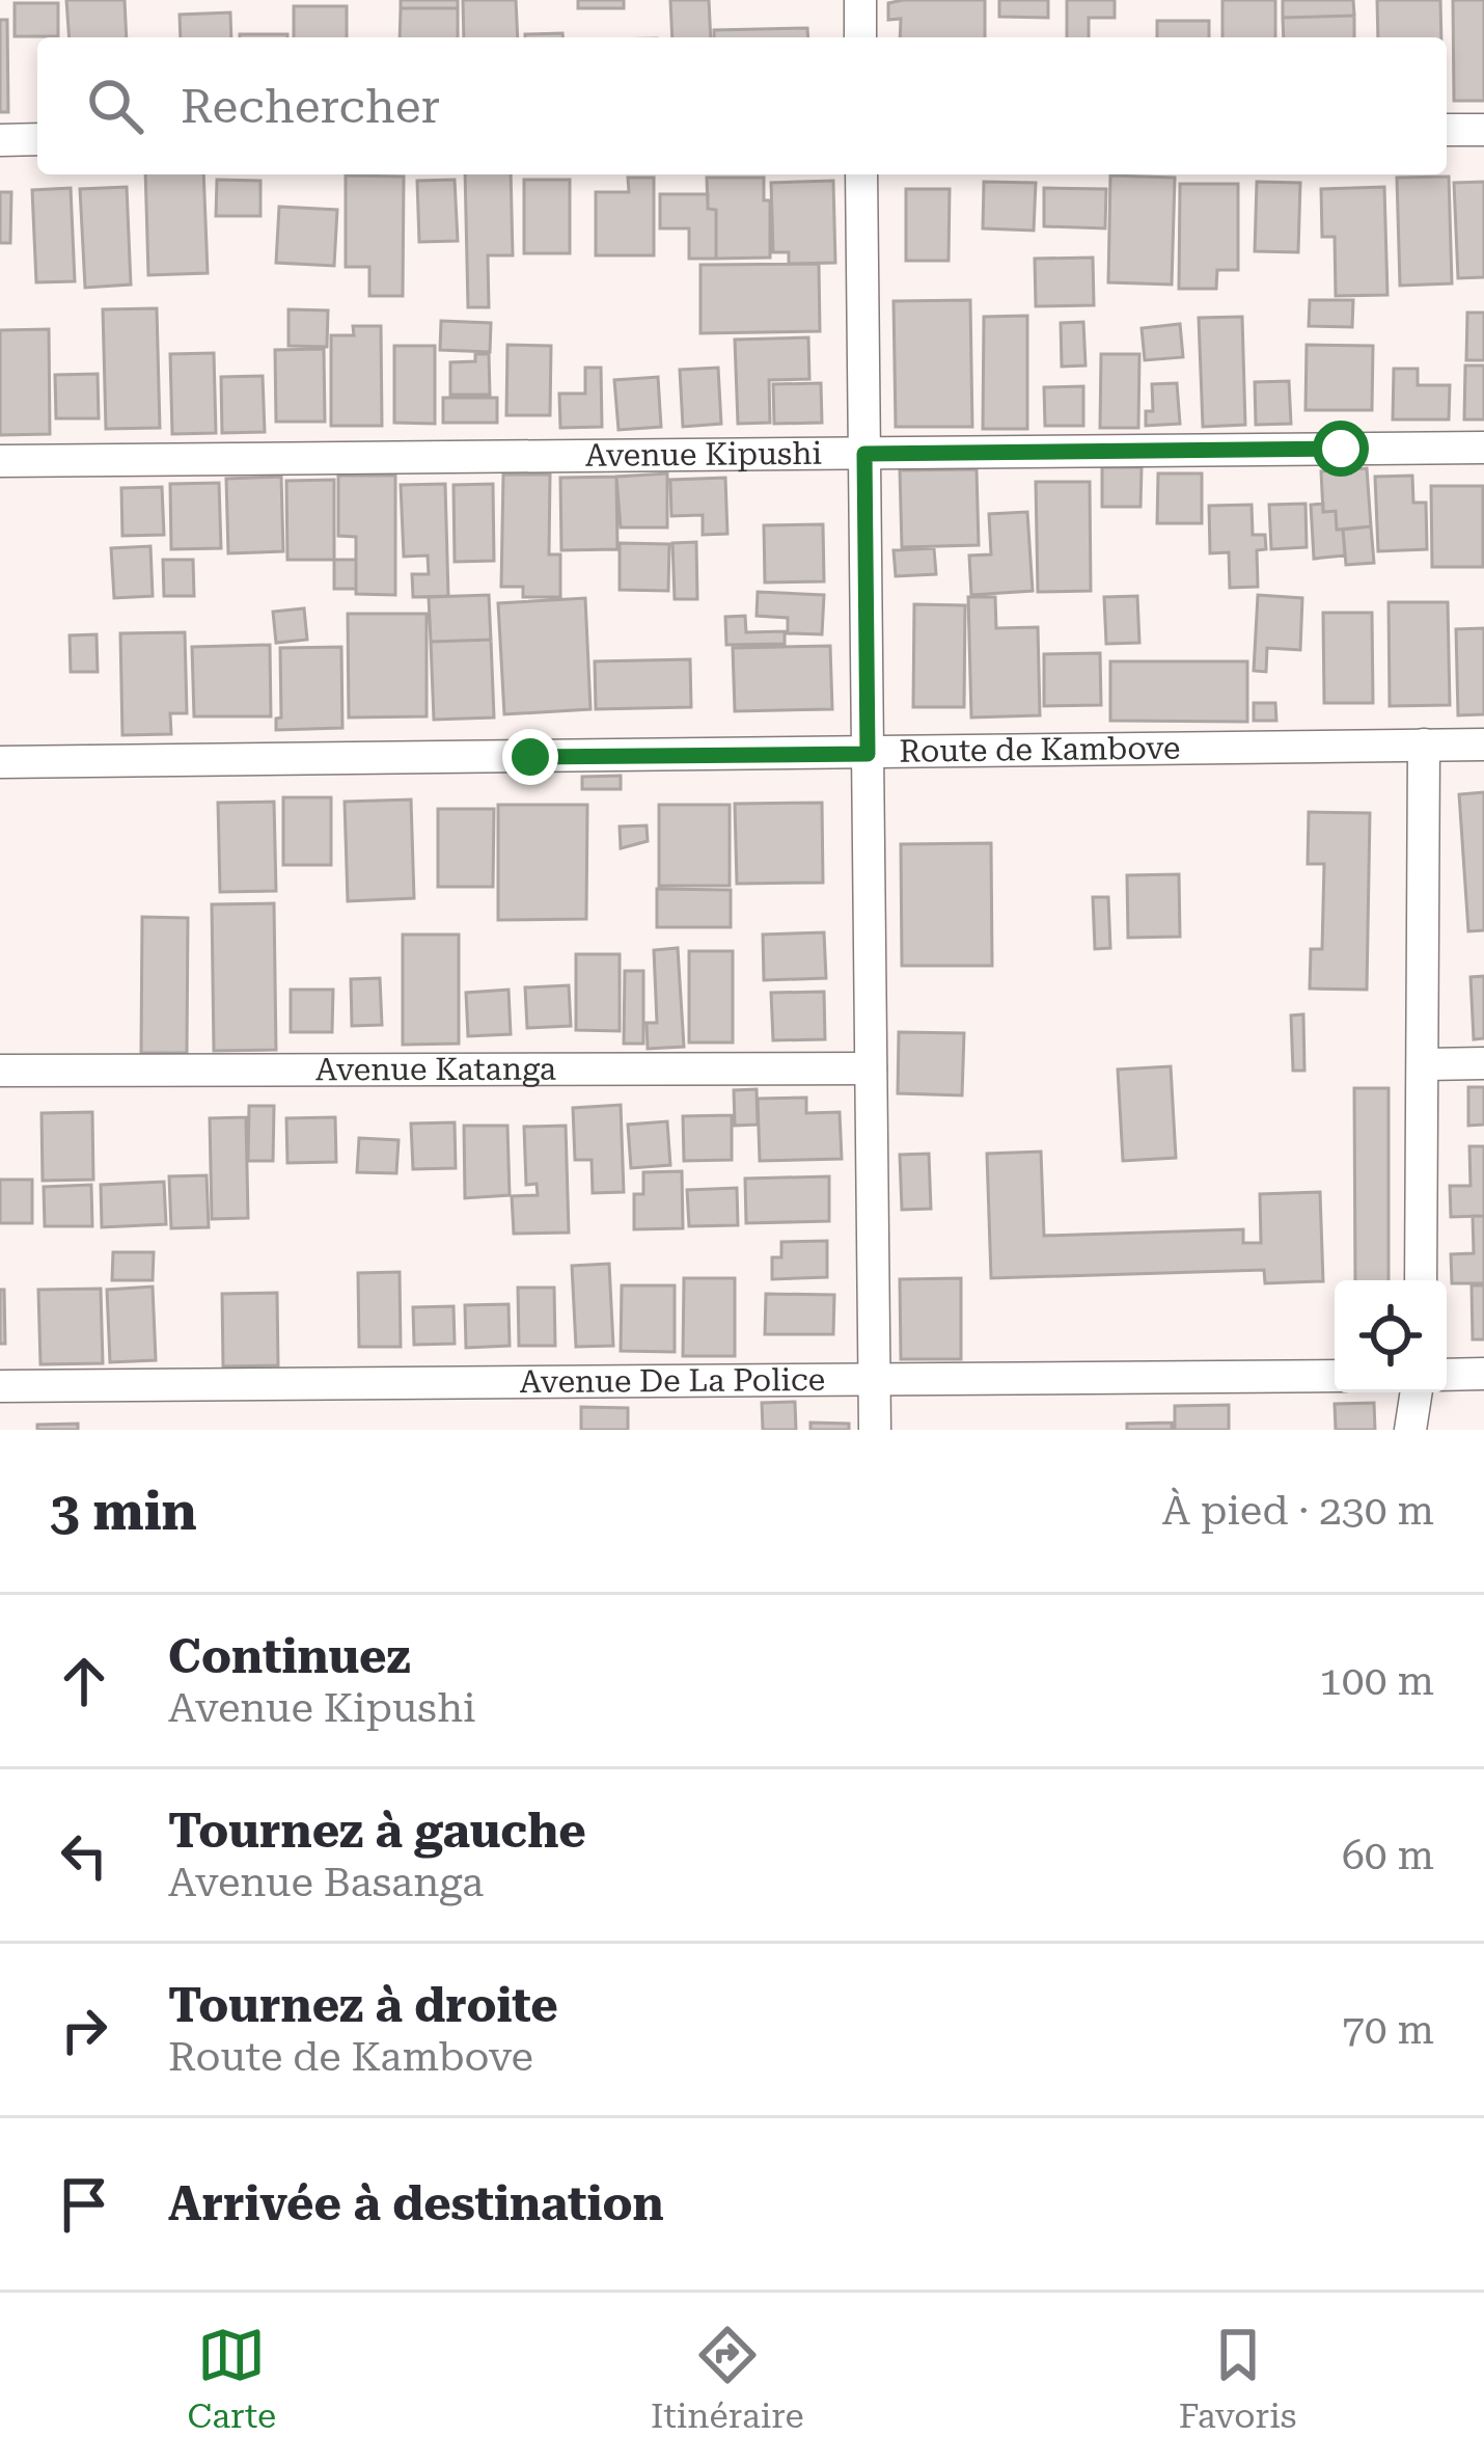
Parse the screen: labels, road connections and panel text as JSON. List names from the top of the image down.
{
  "streets": {
    "street": [
      "Avenue Kipushi",
      "Route de Kambove",
      "Avenue Katanga",
      "Avenue De La Police"
    ]
  },
  "page": {
    "search": "Rechercher",
    "heading": ["3 min", "À pied · 230 m"],
    "list": [
      ["Continuez", "Avenue Kipushi", "100 m"],
      ["Tournez à gauche", "Avenue Basanga", "60 m"],
      ["Tournez à droite", "Route de Kambove", "70 m"],
      "Arrivée à destination"
    ],
    "nav": ["Carte", "Itinéraire", "Favoris"]
  }
}
